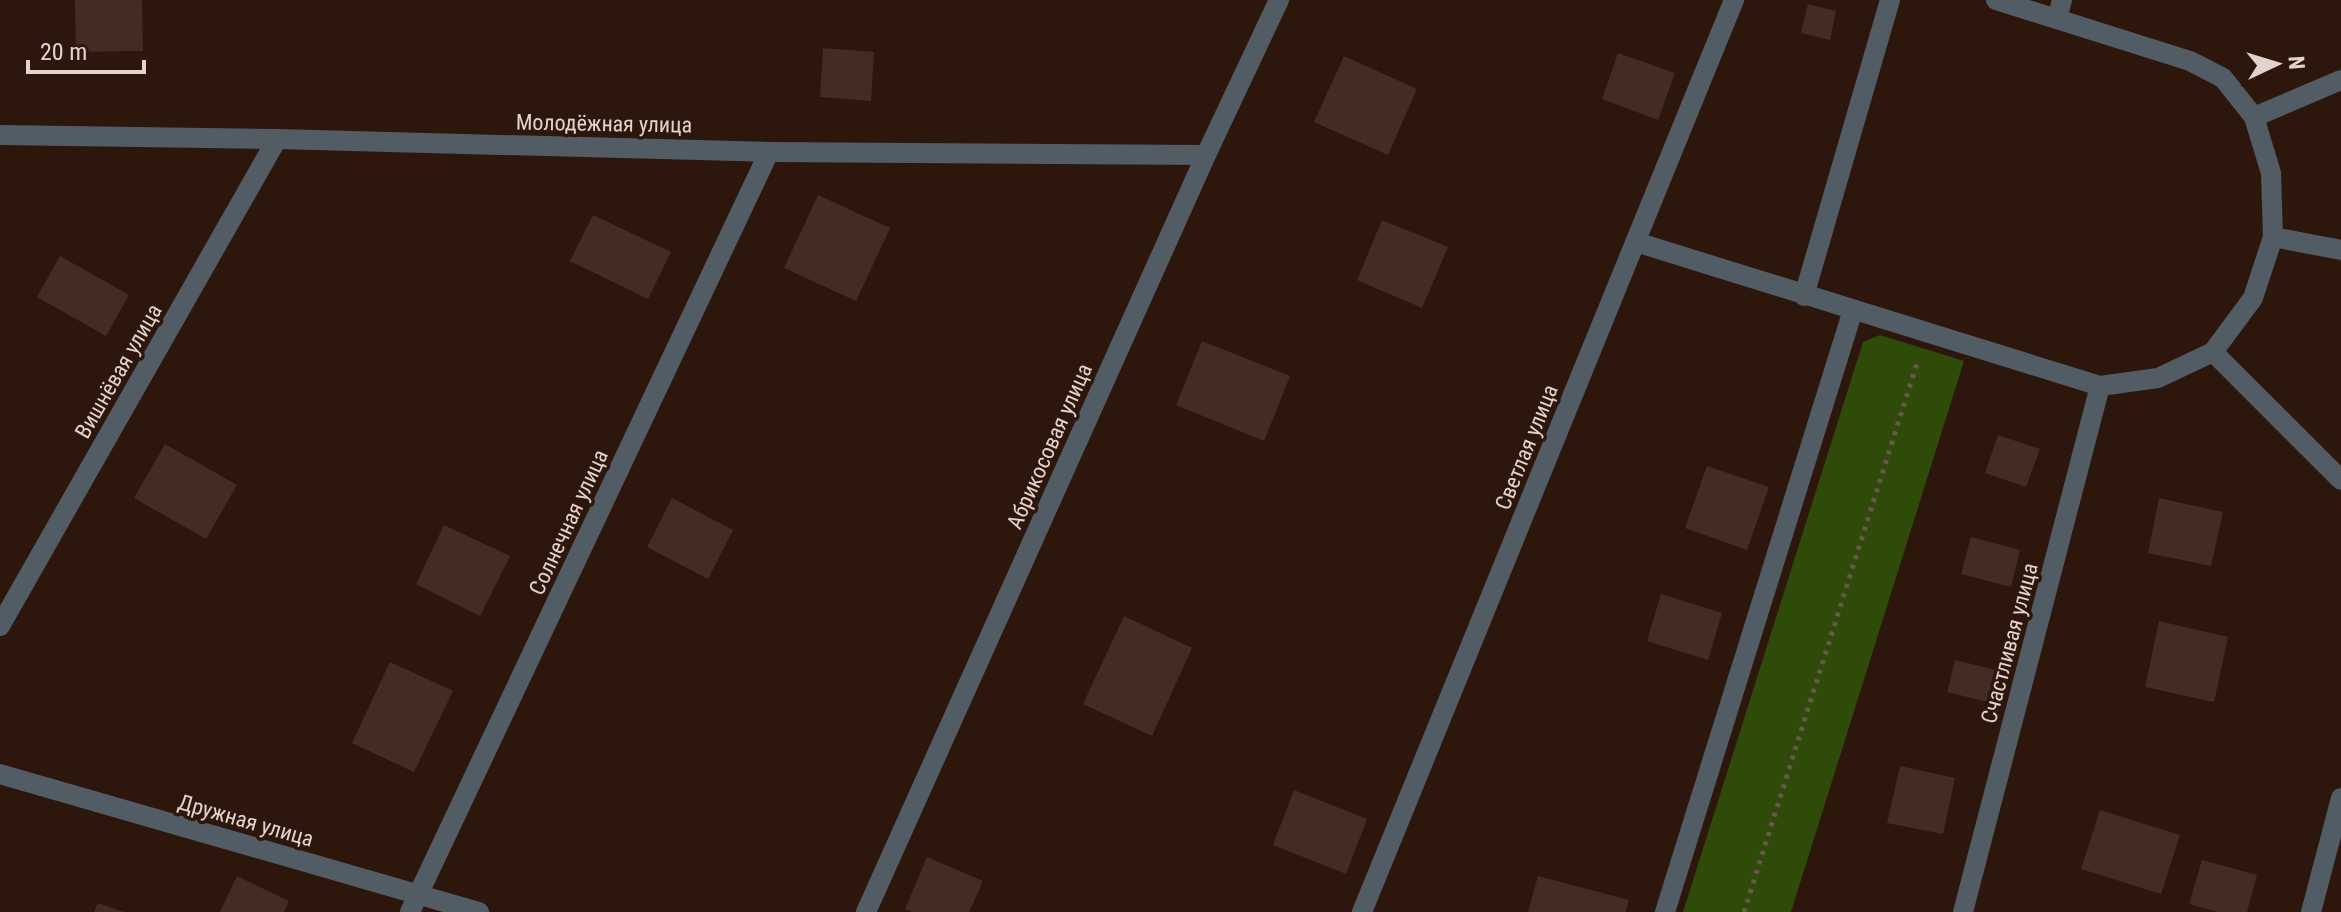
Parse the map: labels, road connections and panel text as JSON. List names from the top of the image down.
{
  "streets": {
    "street": [
      "Молодёжная улица",
      "Вишнёвая улица",
      "Абрикосовая улица",
      "Светлая улица",
      "Солнечная улица",
      "Счастливая улица",
      "Дружная улица"
    ]
  },
  "crossings": [
    ["Молодёжная улица", "Вишнёвая улица"],
    ["Молодёжная улица", "Абрикосовая улица"],
    ["Молодёжная улица", "Солнечная улица"],
    ["Солнечная улица", "Дружная улица"]
  ],
  "scale_bar": "20 m",
  "north": "right"
}
